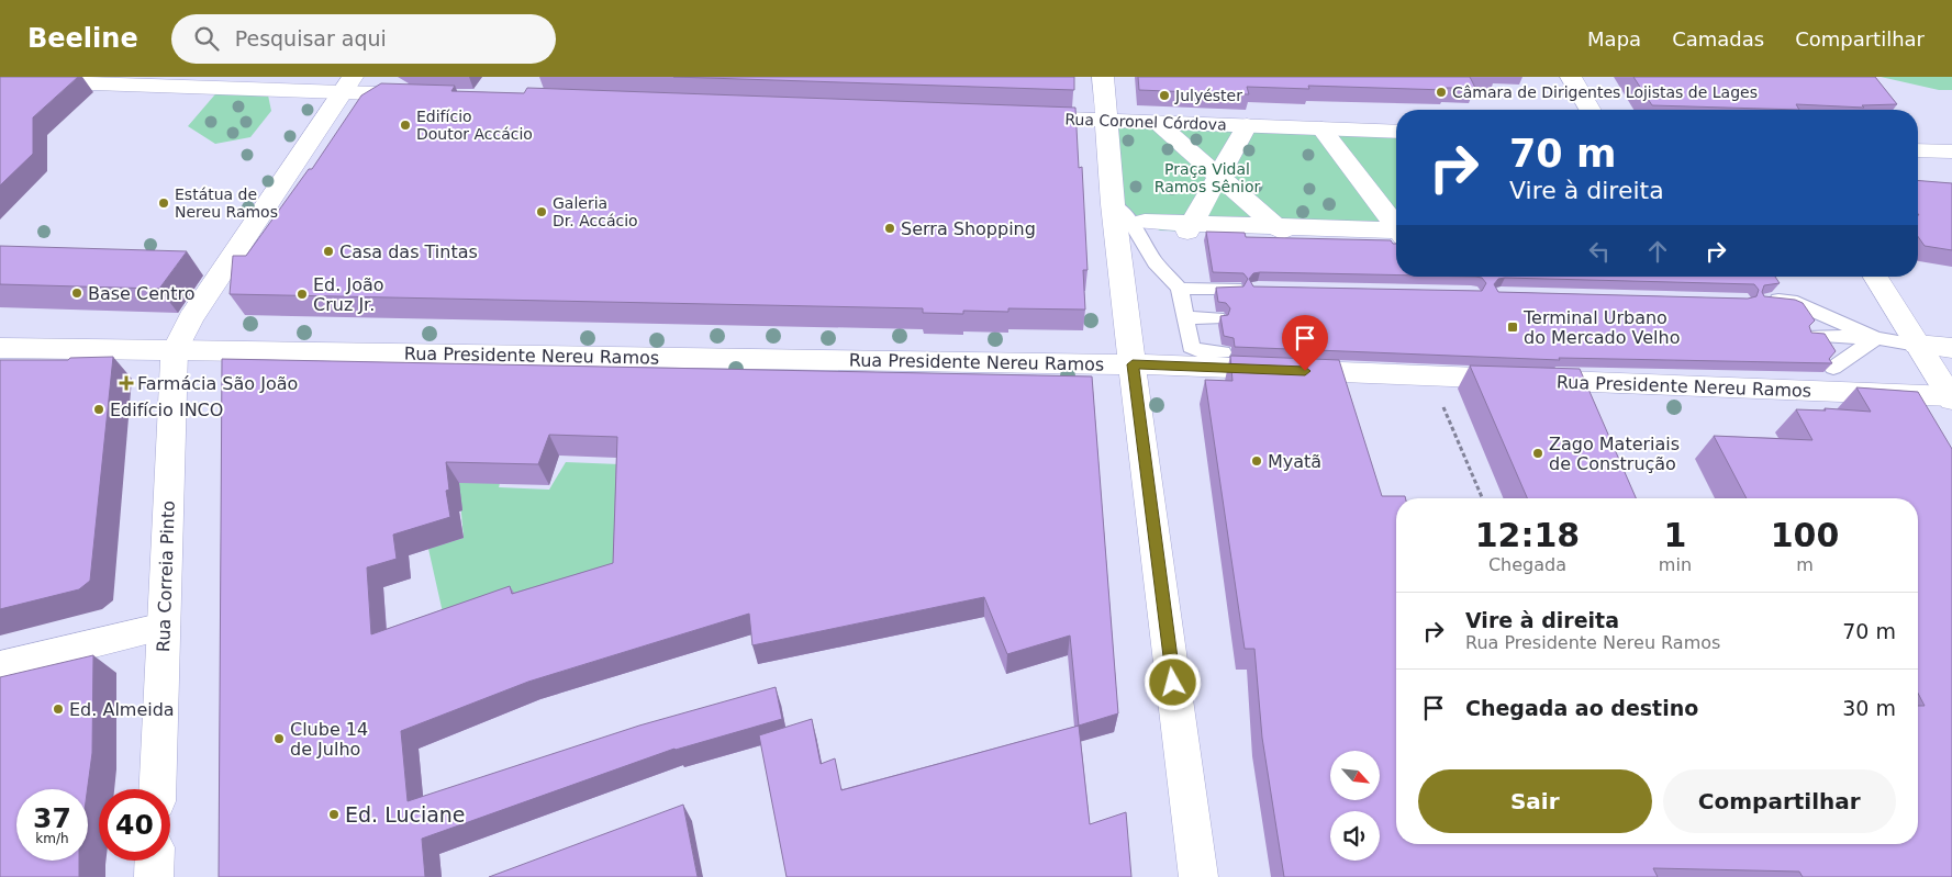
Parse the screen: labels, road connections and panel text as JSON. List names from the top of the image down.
{
  "streets": {
    "street": ["Rua Coronel Córdova", "Rua Presidente Nereu Ramos", "Rua Correia Pinto"]
  },
  "crossings": [
    ["Rua Presidente Nereu Ramos", "Rua Correia Pinto"]
  ],
  "parks": ["Praça Vidal Ramos Sênior"],
  "places": {
    "other": [
      "Câmara de Dirigentes Lojistas de Lages",
      "Julyéster",
      "Edifício Doutor Accácio",
      "Estátua de Nereu Ramos",
      "Galeria Dr. Accácio",
      "Serra Shopping",
      "Casa das Tintas",
      "Base Centro",
      "Ed. João Cruz Jr.",
      "Edifício INCO",
      "Zago Materiais de Construção",
      "Myatã",
      "Ed. Almeida",
      "Clube 14 de Julho",
      "Ed. Luciane"
    ],
    "transit": ["Terminal Urbano do Mercado Velho"],
    "health": ["Farmácia São João"]
  },
  "north": "bottom right",
  "page": {
    "header": "Beeline",
    "search": "Pesquisar aqui",
    "nav": ["Mapa", "Camadas", "Compartilhar"],
    "turn": ["70 m", "Vire à direita"],
    "eta": [
      "12:18",
      "Chegada",
      "1",
      "min",
      "100",
      "m"
    ],
    "list": [
      {
        "name": "Vire à direita",
        "note": "Rua Presidente Nereu Ramos",
        "value": "70 m"
      },
      {
        "name": "Chegada ao destino",
        "value": "30 m"
      }
    ],
    "buttons": ["Sair", "Compartilhar"],
    "speed": "37 km/h",
    "limit": "40"
  }
}
